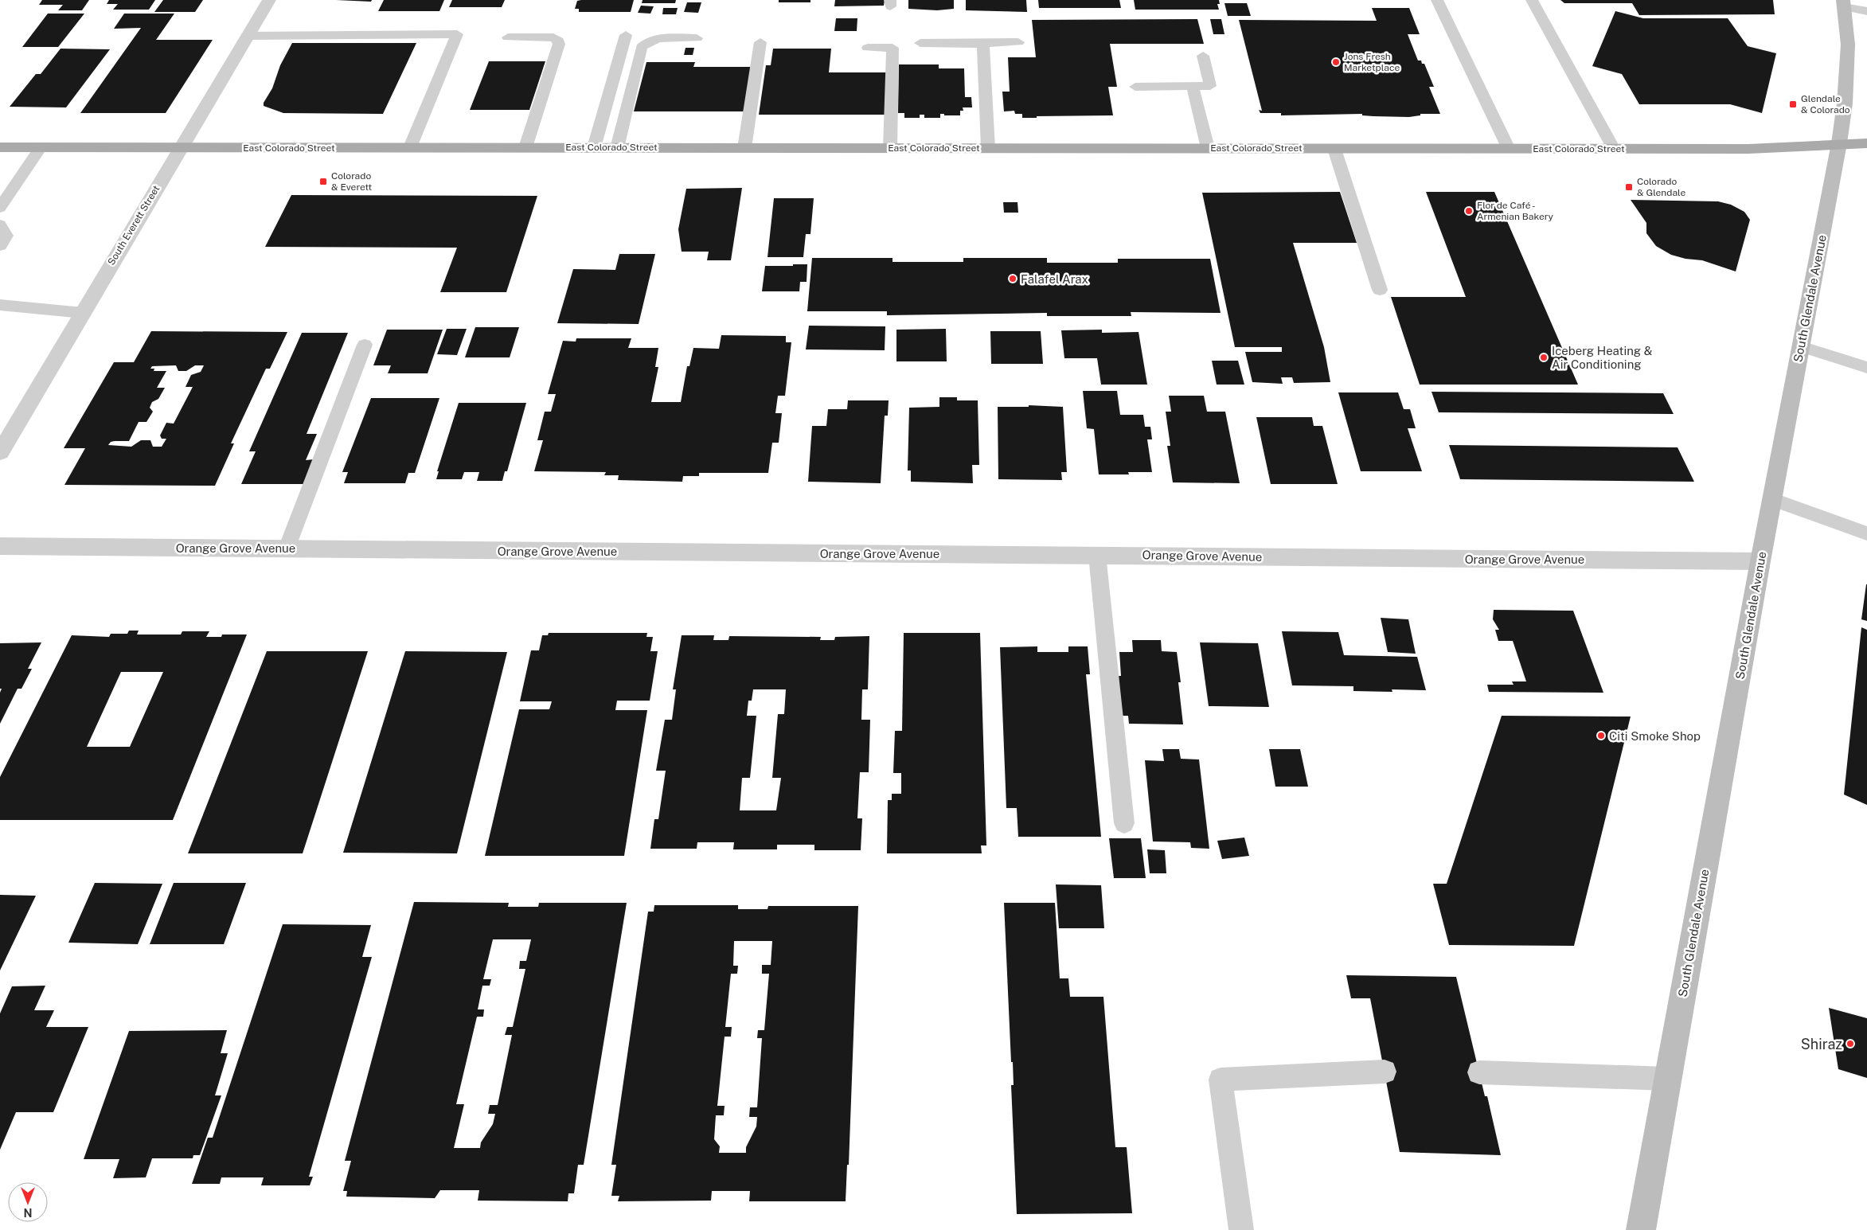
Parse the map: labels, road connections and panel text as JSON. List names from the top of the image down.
{
  "streets": {
    "main road": ["East Colorado Street", "South Glendale Avenue"],
    "street": ["South Everett Street", "Orange Grove Avenue"]
  },
  "crossings": [
    ["East Colorado Street", "South Everett Street"],
    ["East Colorado Street", "South Glendale Avenue"],
    ["South Glendale Avenue", "Orange Grove Avenue"]
  ],
  "places": {
    "other": [
      "Jons Fresh Marketplace",
      "Flor de Café - Armenian Bakery",
      "Falafel Arax",
      "Iceberg Heating & Air Conditioning",
      "Citi Smoke Shop",
      "Shiraz"
    ],
    "transit": ["Glendale & Colorado", "Colorado & Everett", "Colorado & Glendale"]
  },
  "north": "bottom"
}
